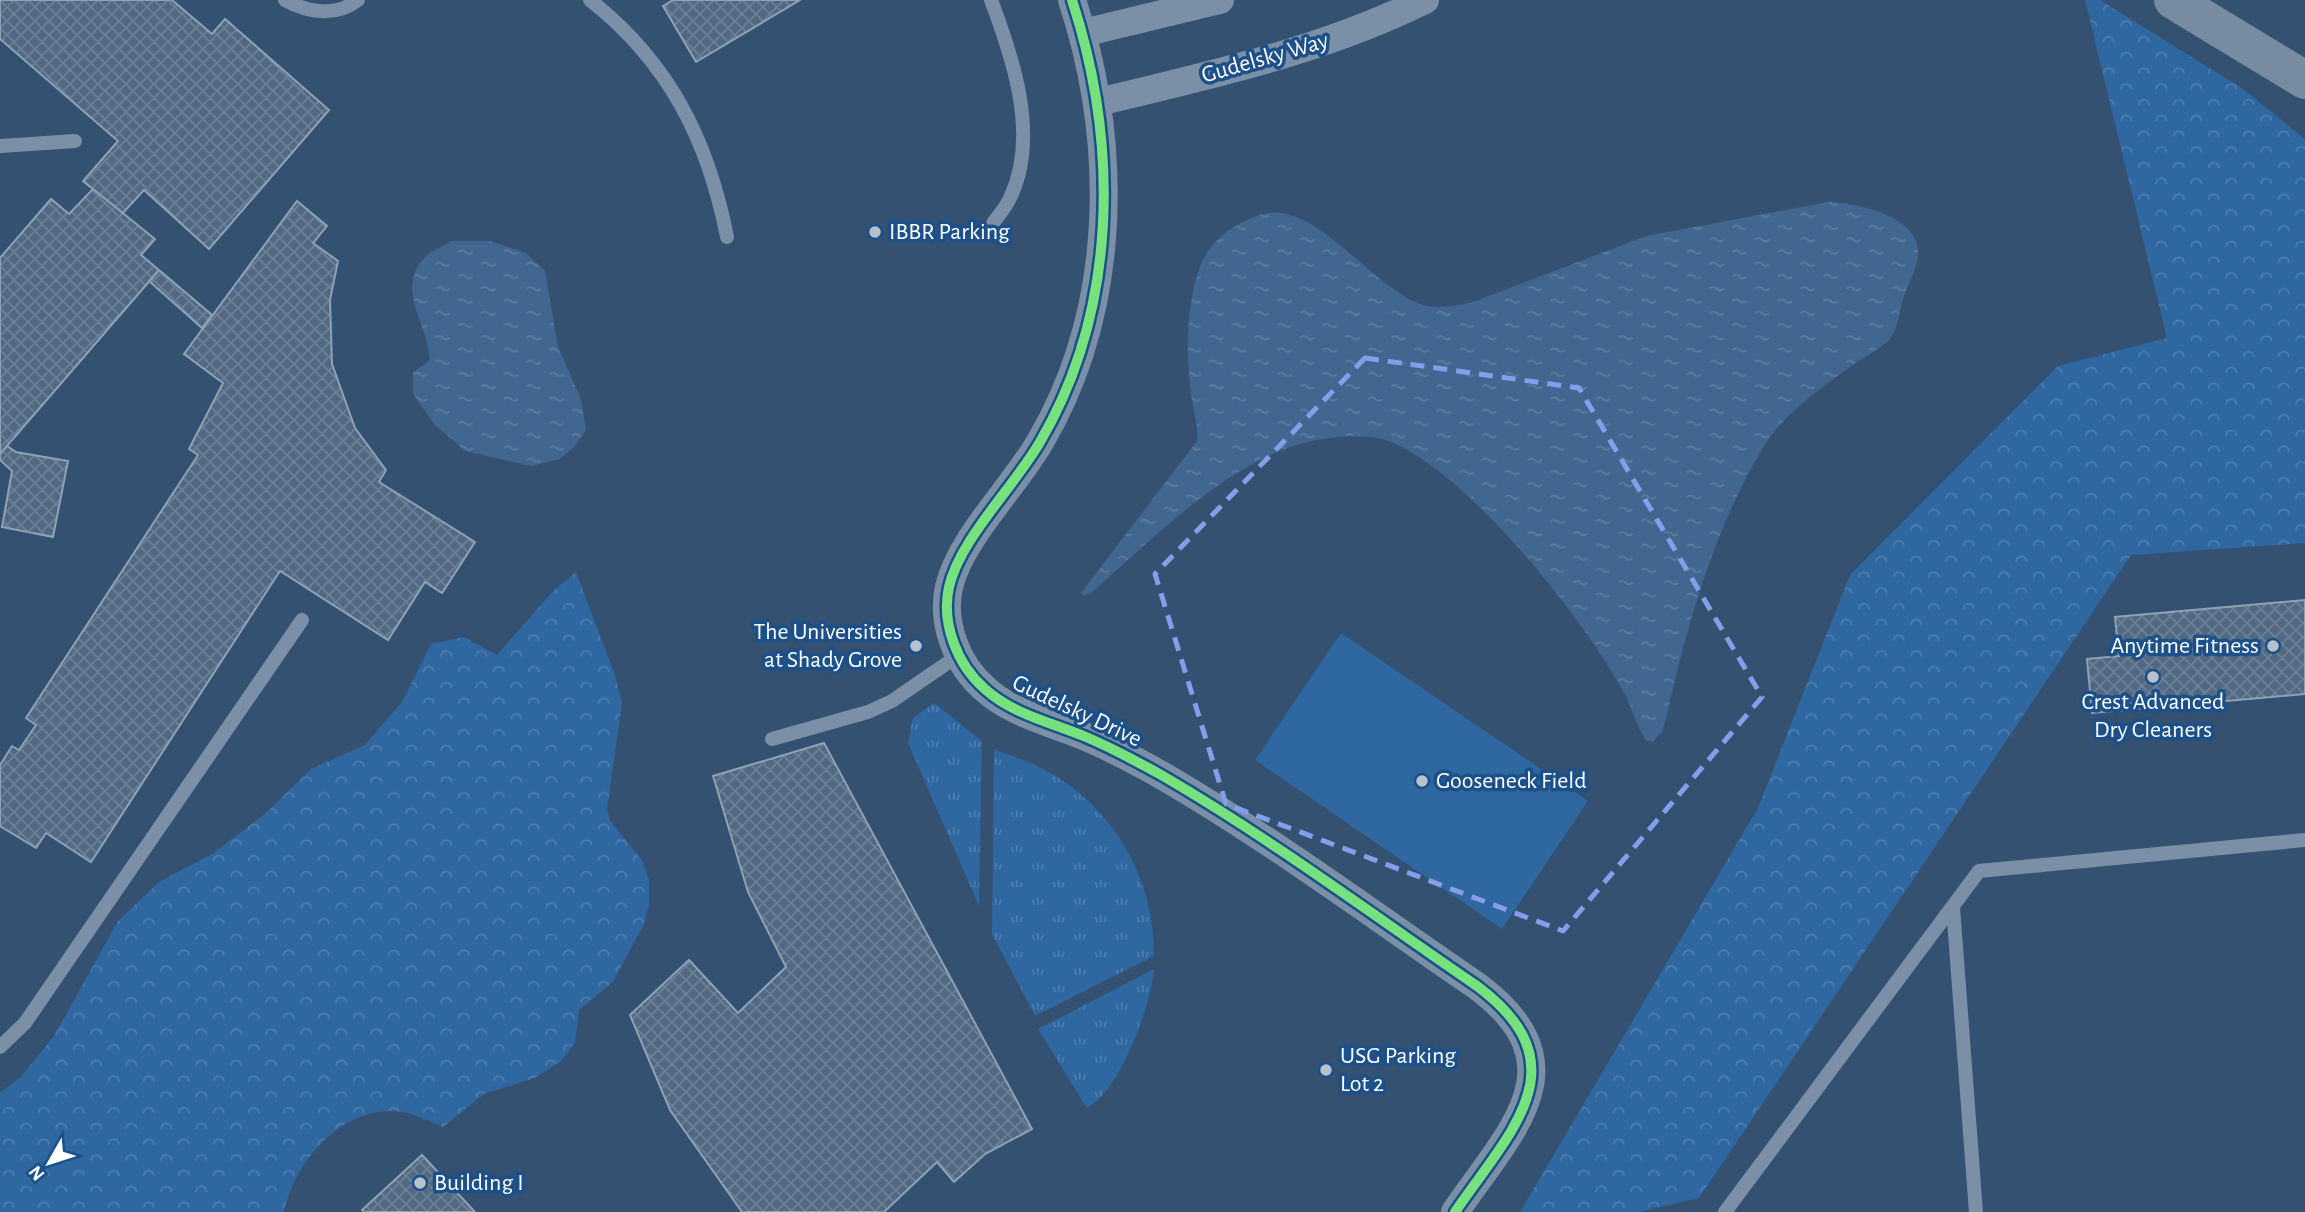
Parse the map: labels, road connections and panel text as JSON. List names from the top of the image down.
{
  "streets": {
    "street": ["Gudelsky Way", "Gudelsky Drive"]
  },
  "crossings": [
    ["Gudelsky Way", "Gudelsky Drive"]
  ],
  "places": [
    "IBBR Parking",
    "The Universities at Shady Grove",
    "Anytime Fitness",
    "Crest Advanced Dry Cleaners",
    "Gooseneck Field",
    "USG Parking Lot 2",
    "Building I"
  ],
  "north": "bottom left"
}
